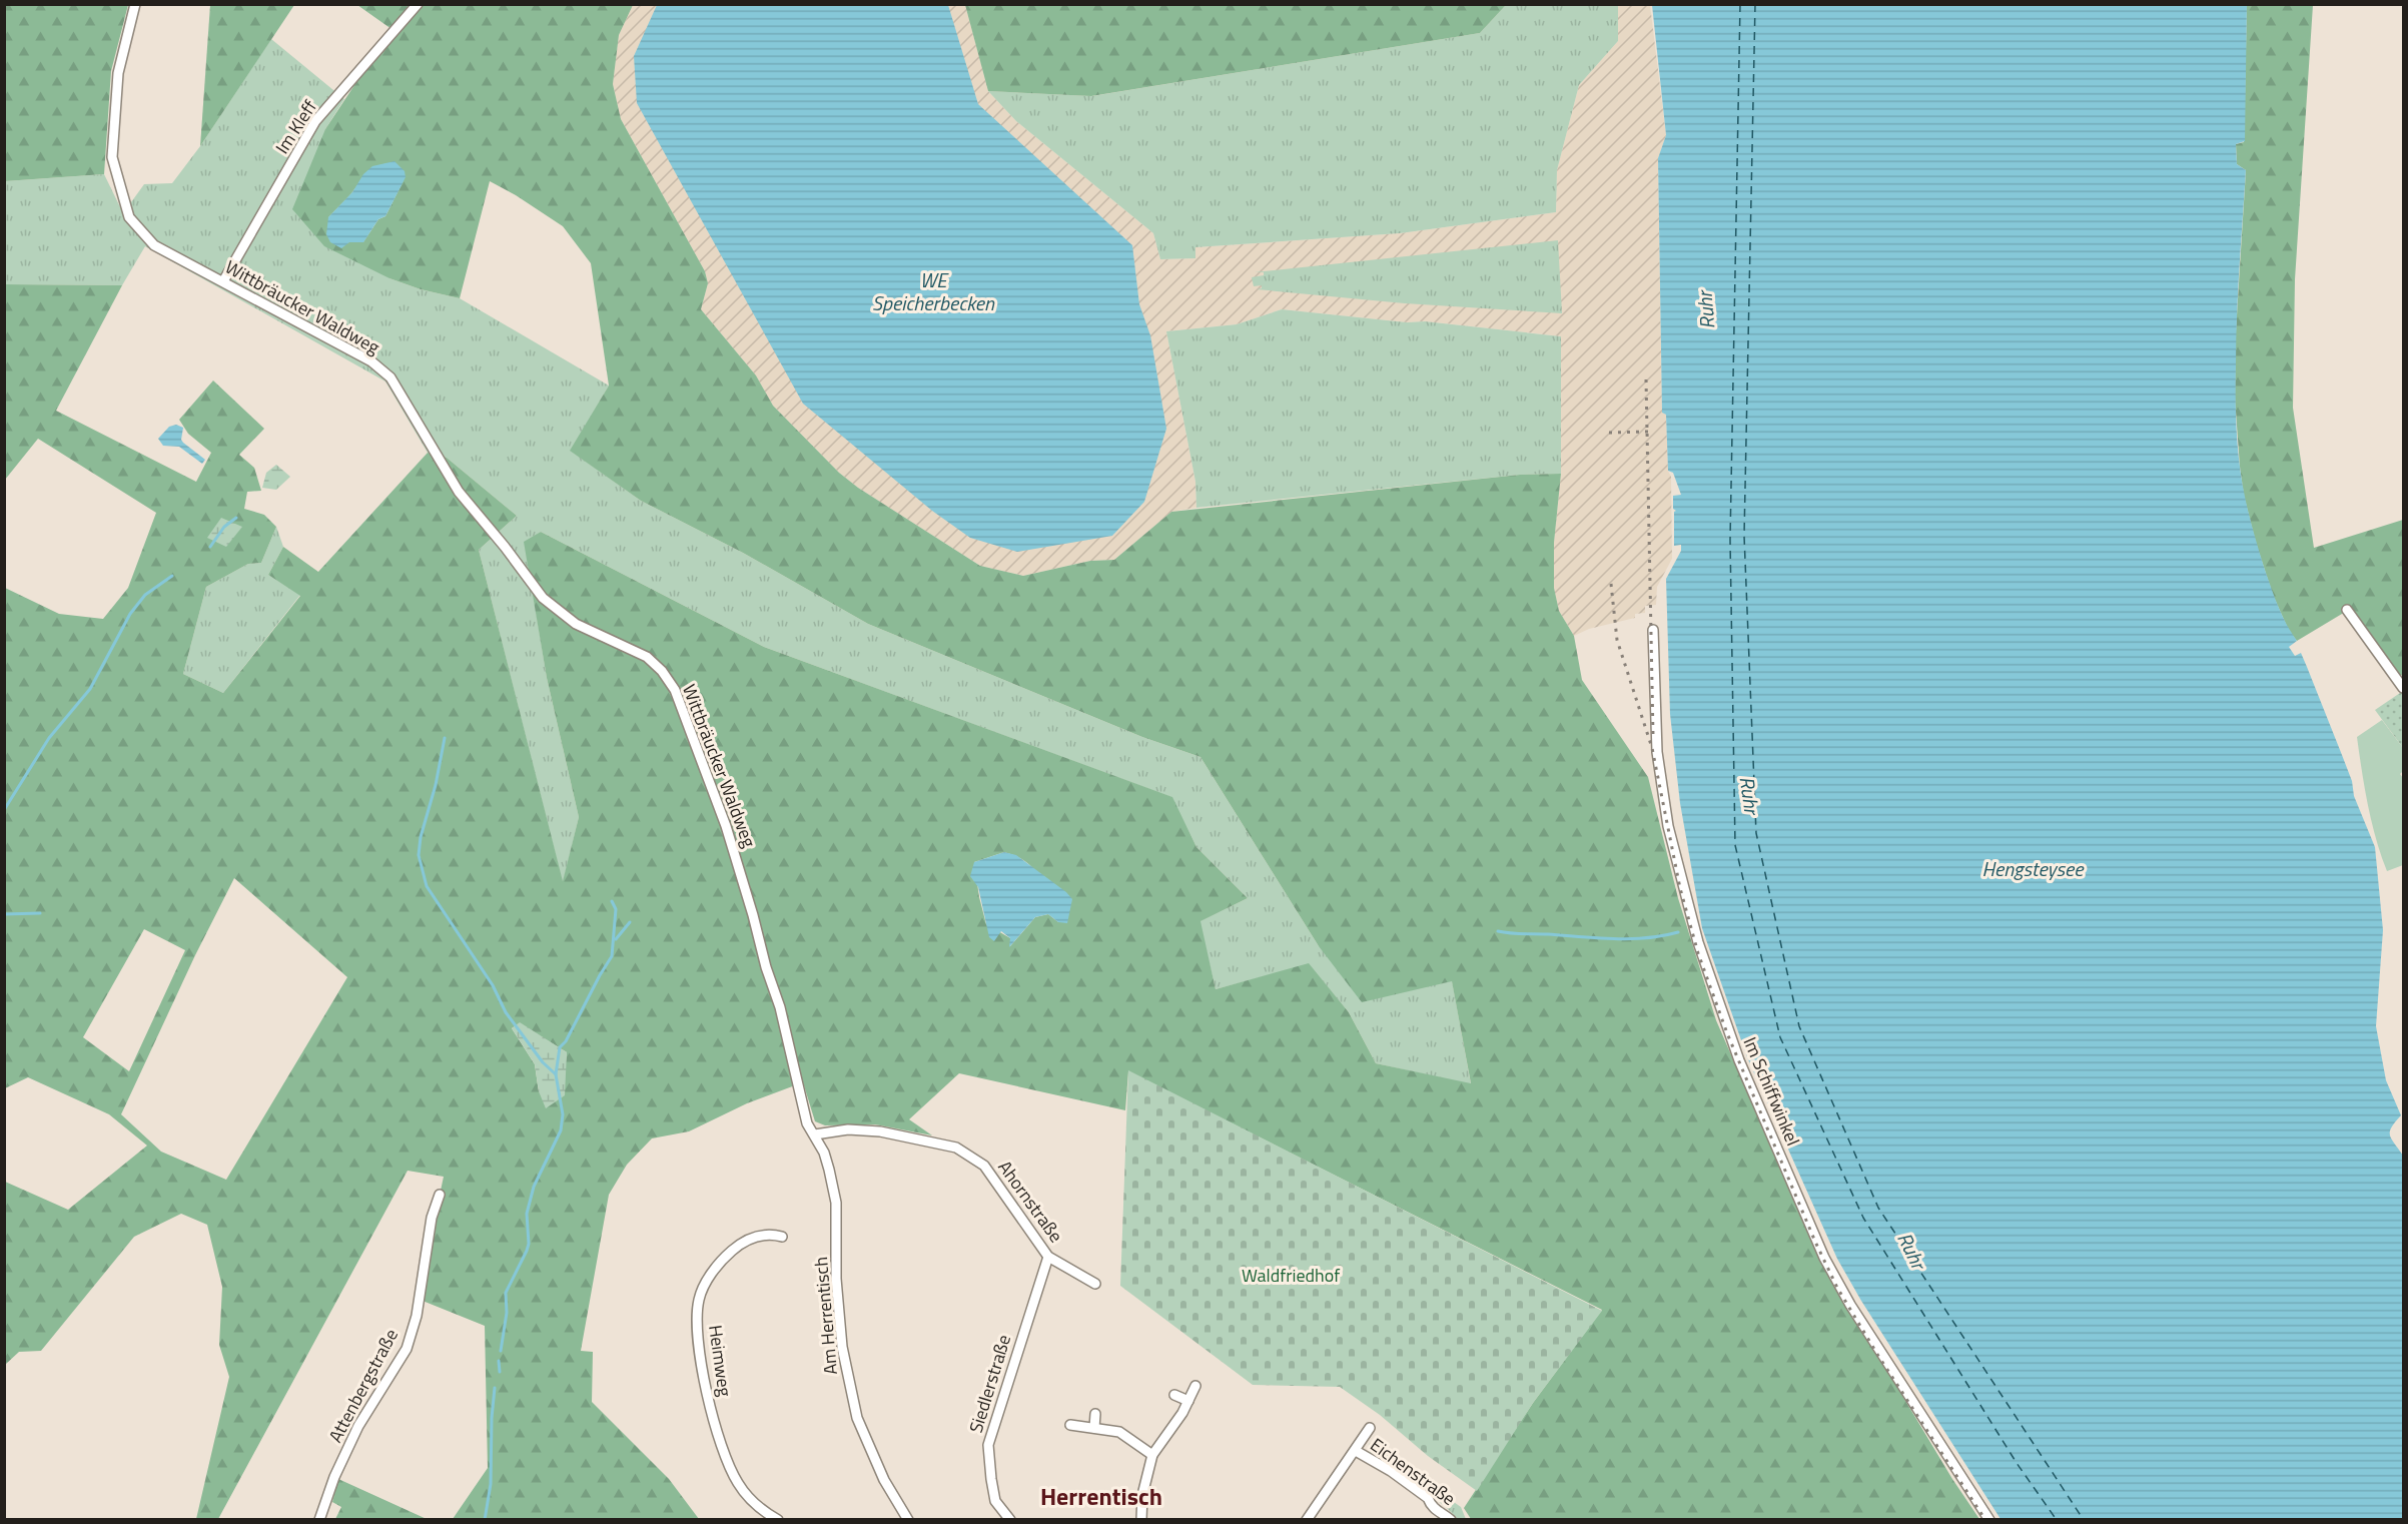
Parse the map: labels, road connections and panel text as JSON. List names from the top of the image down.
{
  "streets": {
    "street": [
      "Im Kleff",
      "Wittbräucker Waldweg",
      "Im Schiffwinkel",
      "Ahornstraße",
      "Am Herrentisch",
      "Heimweg",
      "Siedlerstraße",
      "Attenbergstraße",
      "Eichenstraße"
    ]
  },
  "crossings": [
    ["Im Kleff", "Wittbräucker Waldweg"],
    ["Wittbräucker Waldweg", "Ahornstraße"],
    ["Wittbräucker Waldweg", "Am Herrentisch"],
    ["Ahornstraße", "Am Herrentisch"],
    ["Ahornstraße", "Siedlerstraße"]
  ],
  "districts": ["Herrentisch"],
  "water": ["WE Speicherbecken", "Ruhr", "Hengsteysee"],
  "parks": ["Waldfriedhof"]
}
